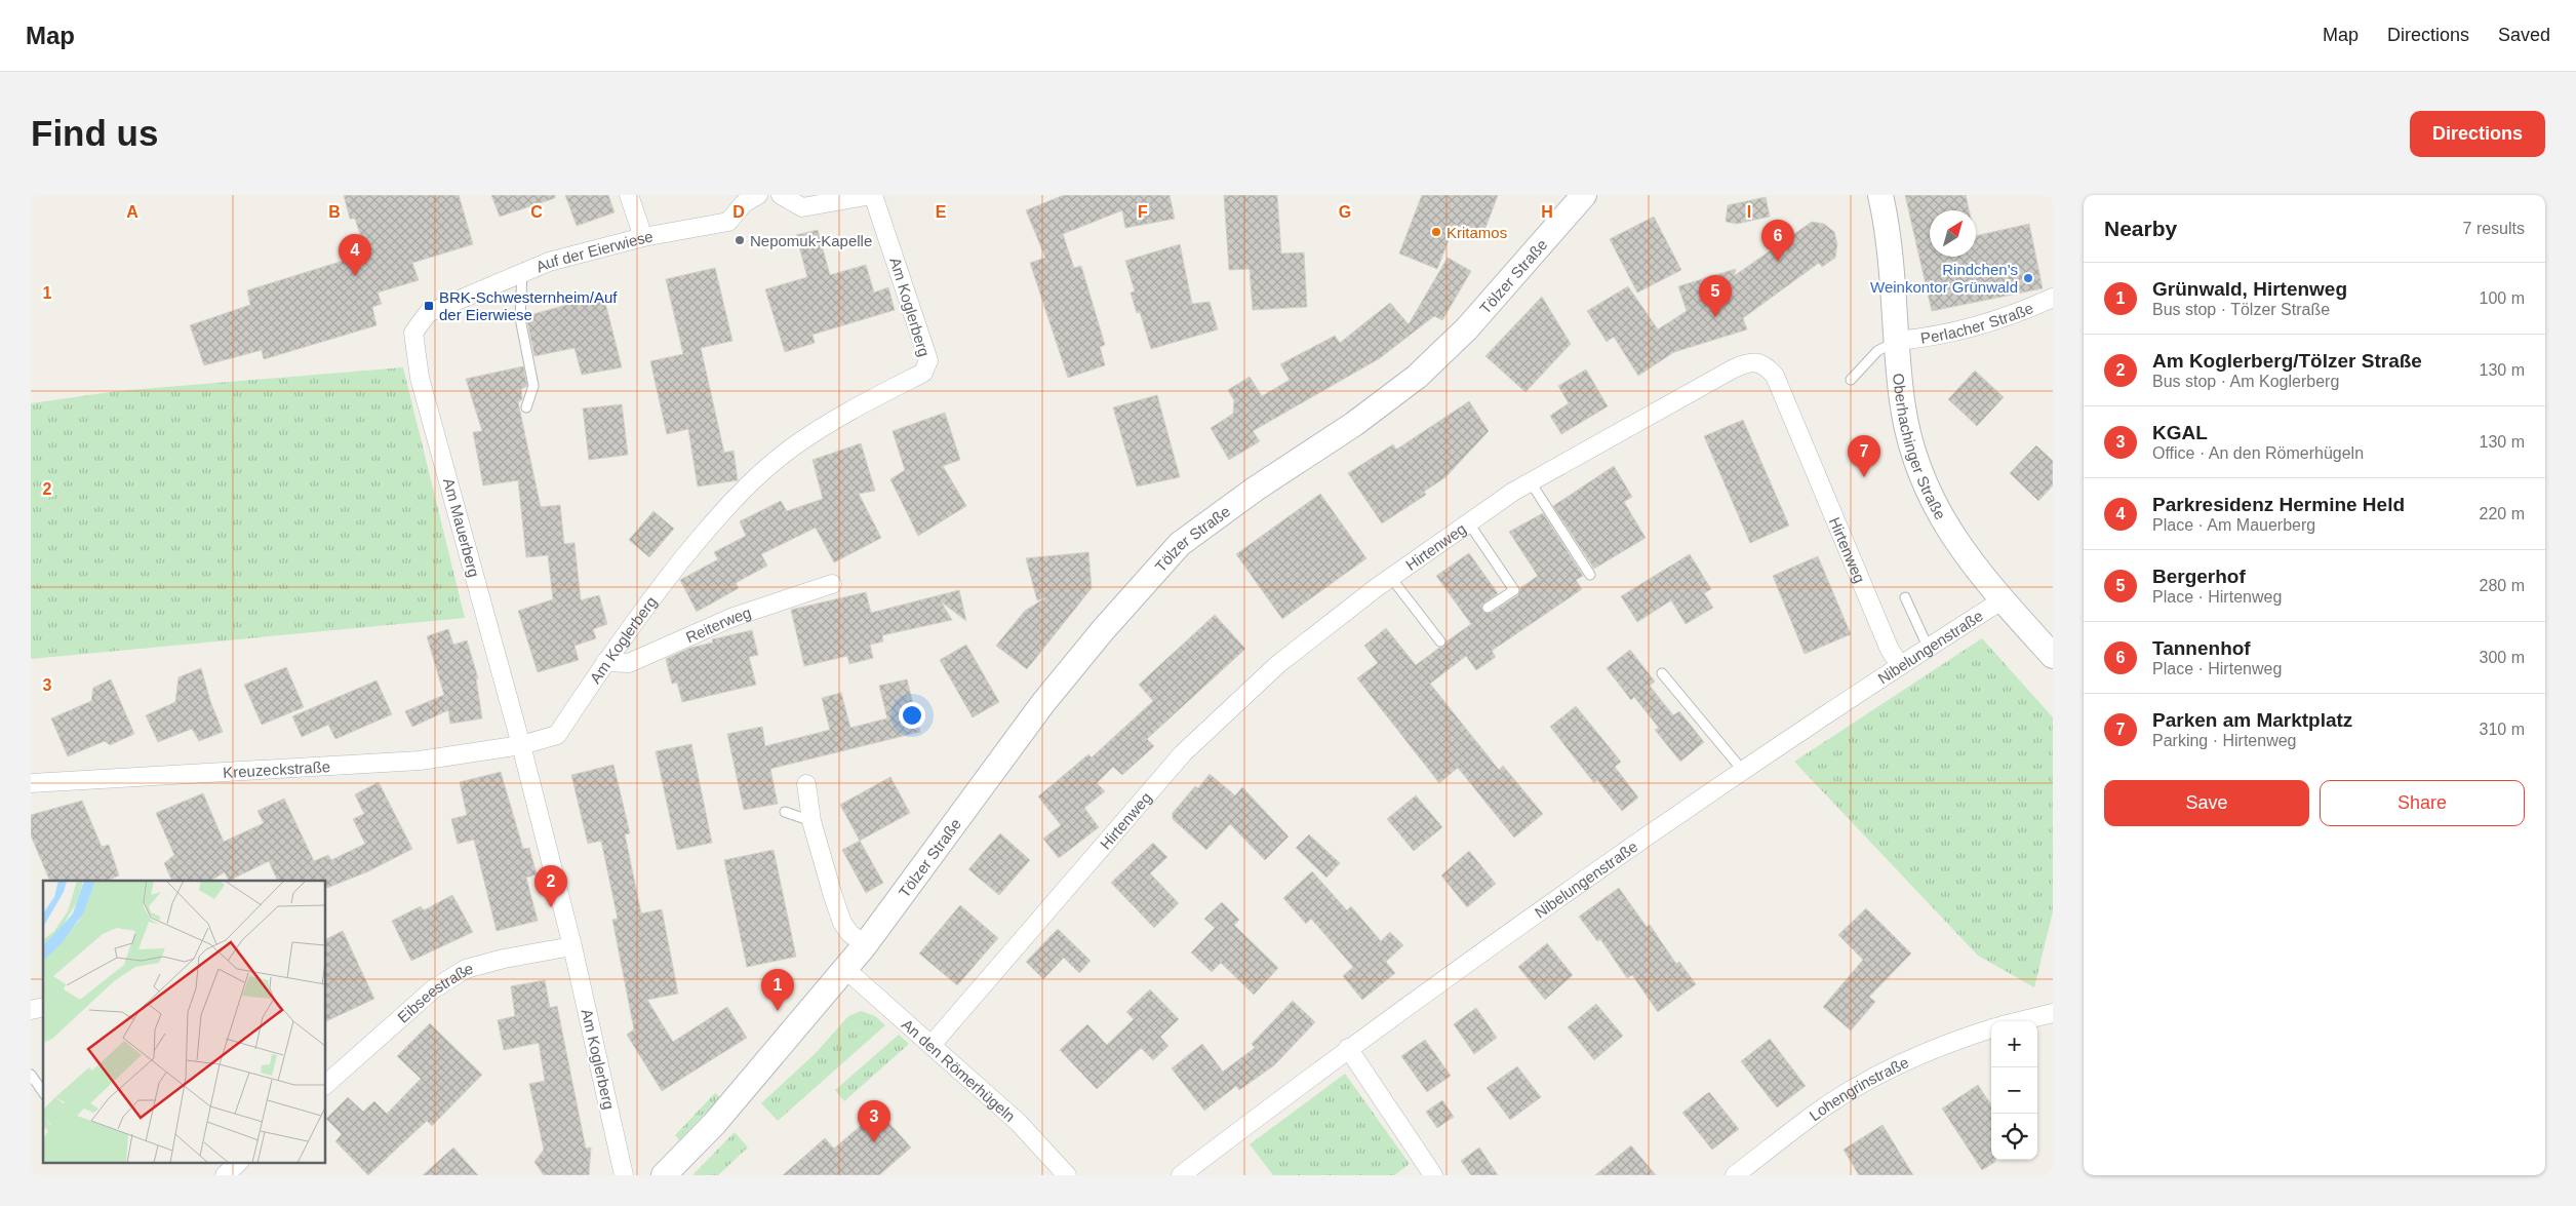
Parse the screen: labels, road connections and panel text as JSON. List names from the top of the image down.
{
  "streets": {
    "main road": ["Tölzer Straße", "Oberhachinger Straße"],
    "street": [
      "Auf der Eierwiese",
      "Am Koglerberg",
      "Perlacher Straße",
      "Am Mauerberg",
      "Hirtenweg",
      "Reiterweg",
      "Nibelungenstraße",
      "Kreuzeckstraße",
      "Eibseestraße",
      "An den Römerhügeln",
      "Lohengrinstraße"
    ]
  },
  "crossings": [
    ["Auf der Eierwiese", "Am Mauerberg"],
    ["Tölzer Straße", "An den Römerhügeln"],
    ["Am Koglerberg", "Am Mauerberg"],
    ["Am Koglerberg", "Reiterweg"],
    ["Am Koglerberg", "Kreuzeckstraße"],
    ["Am Koglerberg", "Eibseestraße"],
    ["Perlacher Straße", "Oberhachinger Straße"],
    ["Oberhachinger Straße", "Nibelungenstraße"],
    ["Am Mauerberg", "Kreuzeckstraße"],
    ["Hirtenweg", "Nibelungenstraße"],
    ["Hirtenweg", "An den Römerhügeln"]
  ],
  "places": {
    "other": ["Kritamos", "Nepomuk-Kapelle", "Rindchen's Weinkontor Grünwald"],
    "transit": ["BRK-Schwesternheim/Auf der Eierwiese"]
  },
  "north": "top right",
  "page": {
    "header": "Map",
    "nav": ["Map", "Directions", "Saved"],
    "buttons": [
      "Directions",
      ["Save", "Share"]
    ],
    "title": "Find us",
    "heading": ["Nearby", "7 results"],
    "pins": [
      "6",
      "4",
      "5",
      "7",
      "2",
      "1",
      "3"
    ],
    "list": [
      {
        "mark": "1",
        "name": "Grünwald, Hirtenweg",
        "note": "Bus stop · Tölzer Straße",
        "value": "100 m"
      },
      {
        "mark": "2",
        "name": "Am Koglerberg/Tölzer Straße",
        "note": "Bus stop · Am Koglerberg",
        "value": "130 m"
      },
      {
        "mark": "3",
        "name": "KGAL",
        "note": "Office · An den Römerhügeln",
        "value": "130 m"
      },
      {
        "mark": "4",
        "name": "Parkresidenz Hermine Held",
        "note": "Place · Am Mauerberg",
        "value": "220 m"
      },
      {
        "mark": "5",
        "name": "Bergerhof",
        "note": "Place · Hirtenweg",
        "value": "280 m"
      },
      {
        "mark": "6",
        "name": "Tannenhof",
        "note": "Place · Hirtenweg",
        "value": "300 m"
      },
      {
        "mark": "7",
        "name": "Parken am Marktplatz",
        "note": "Parking · Hirtenweg",
        "value": "310 m"
      }
    ],
    "map_buttons": ["+", "−"]
  },
  "grid": {
    "columns": [
      "A",
      "B",
      "C",
      "D",
      "E",
      "F",
      "G",
      "H",
      "I"
    ],
    "rows": ["1", "2", "3"]
  }
}
